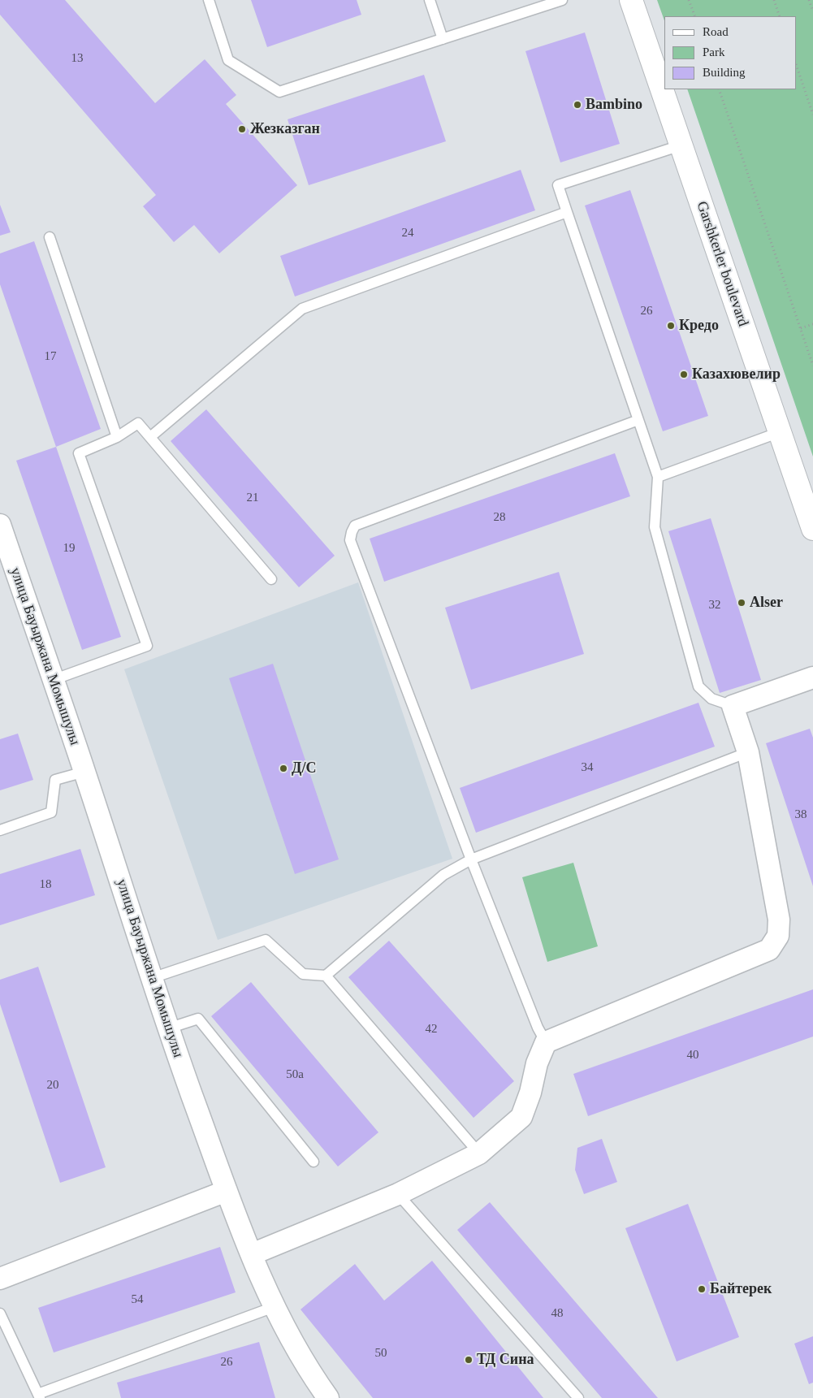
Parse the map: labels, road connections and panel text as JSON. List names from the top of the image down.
{
  "streets": {
    "street": ["Garshkerler boulevard", "улица Бауыржана Момышулы"]
  },
  "places": [
    "Bambino",
    "Жезказган",
    "Кредо",
    "Казахювелир",
    "Alser",
    "Д/С",
    "Байтерек",
    "ТД Сина"
  ],
  "house_numbers": [
    "13",
    "24",
    "26",
    "17",
    "21",
    "28",
    "19",
    "32",
    "34",
    "38",
    "18",
    "42",
    "40",
    "50а",
    "20",
    "54",
    "48",
    "50",
    "26"
  ],
  "legend": ["Road", "Park", "Building"]
}
